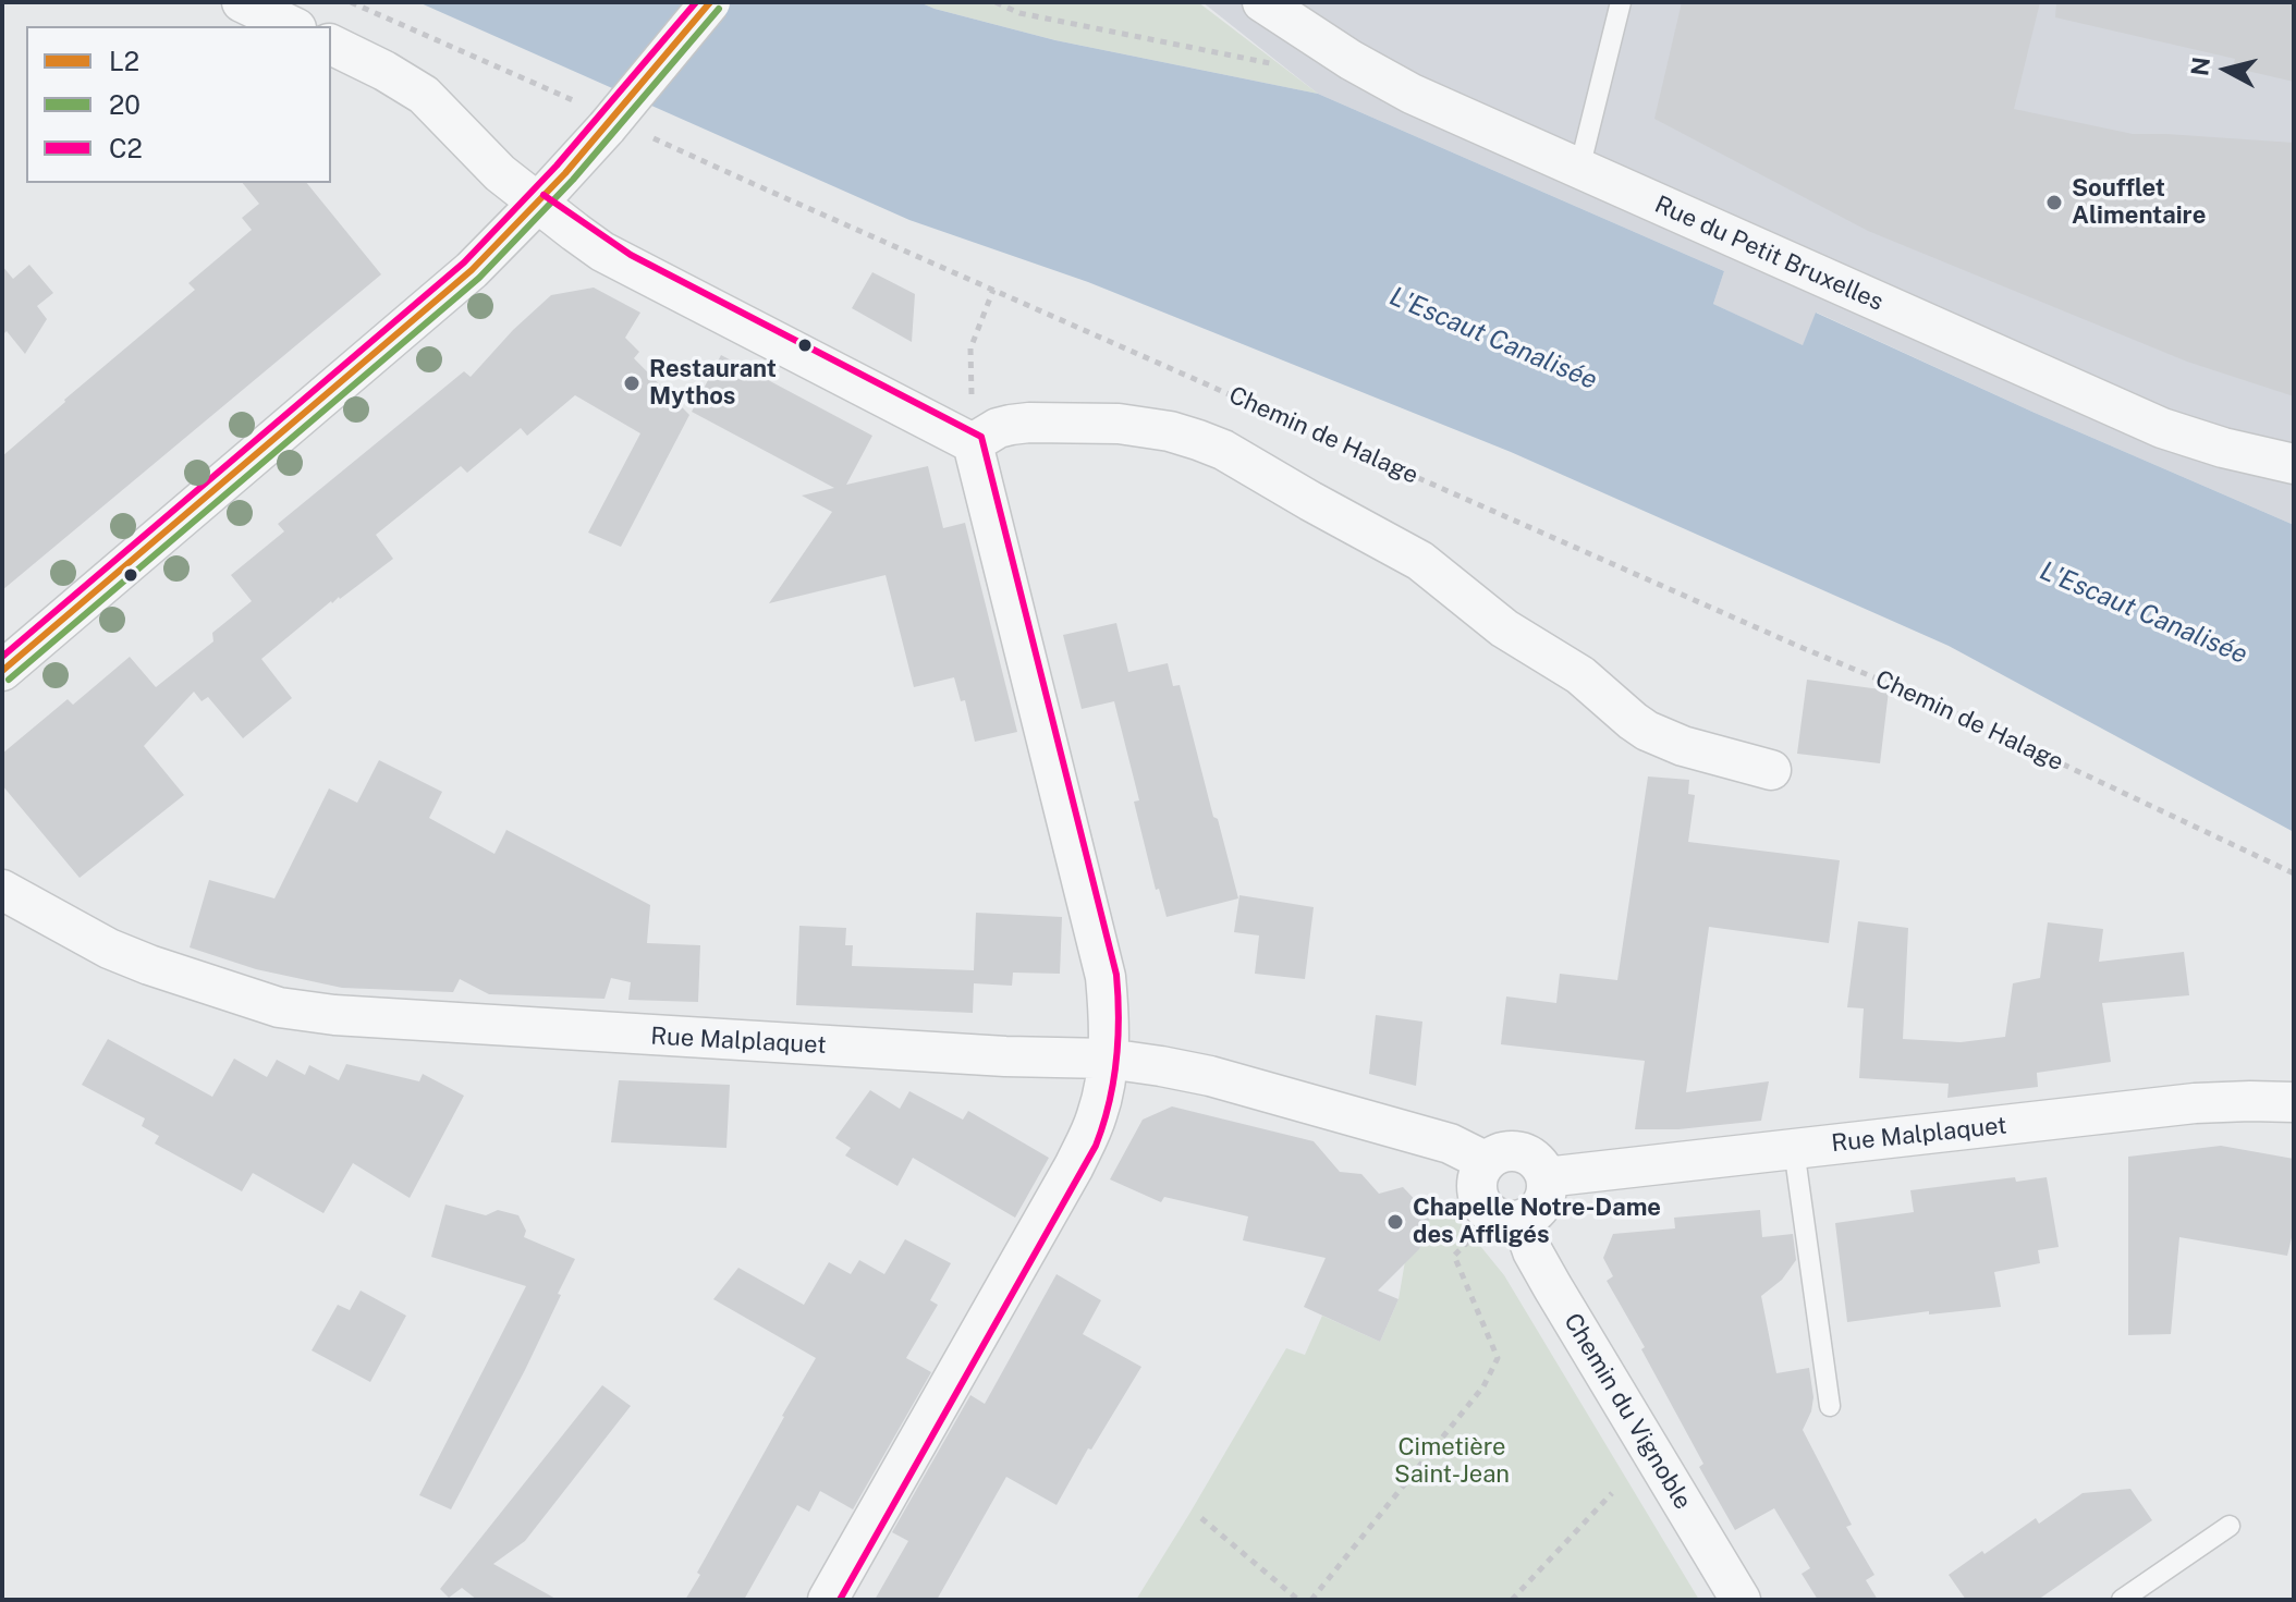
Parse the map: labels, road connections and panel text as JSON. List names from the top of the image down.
{
  "streets": {
    "street": ["Rue du Petit Bruxelles", "Rue Malplaquet", "Chemin du Vignoble"],
    "path": ["Chemin de Halage"]
  },
  "crossings": [
    ["Rue Malplaquet", "Chemin du Vignoble"]
  ],
  "water": ["L'Escaut Canalisée"],
  "parks": ["Cimetière Saint-Jean"],
  "places": ["Soufflet Alimentaire", "Restaurant Mythos", "Chapelle Notre-Dame des Affligés"],
  "lines": ["transit line L2", "transit line C2", "transit line 20"],
  "legend": ["L2", "20", "C2"],
  "north": "left"
}
